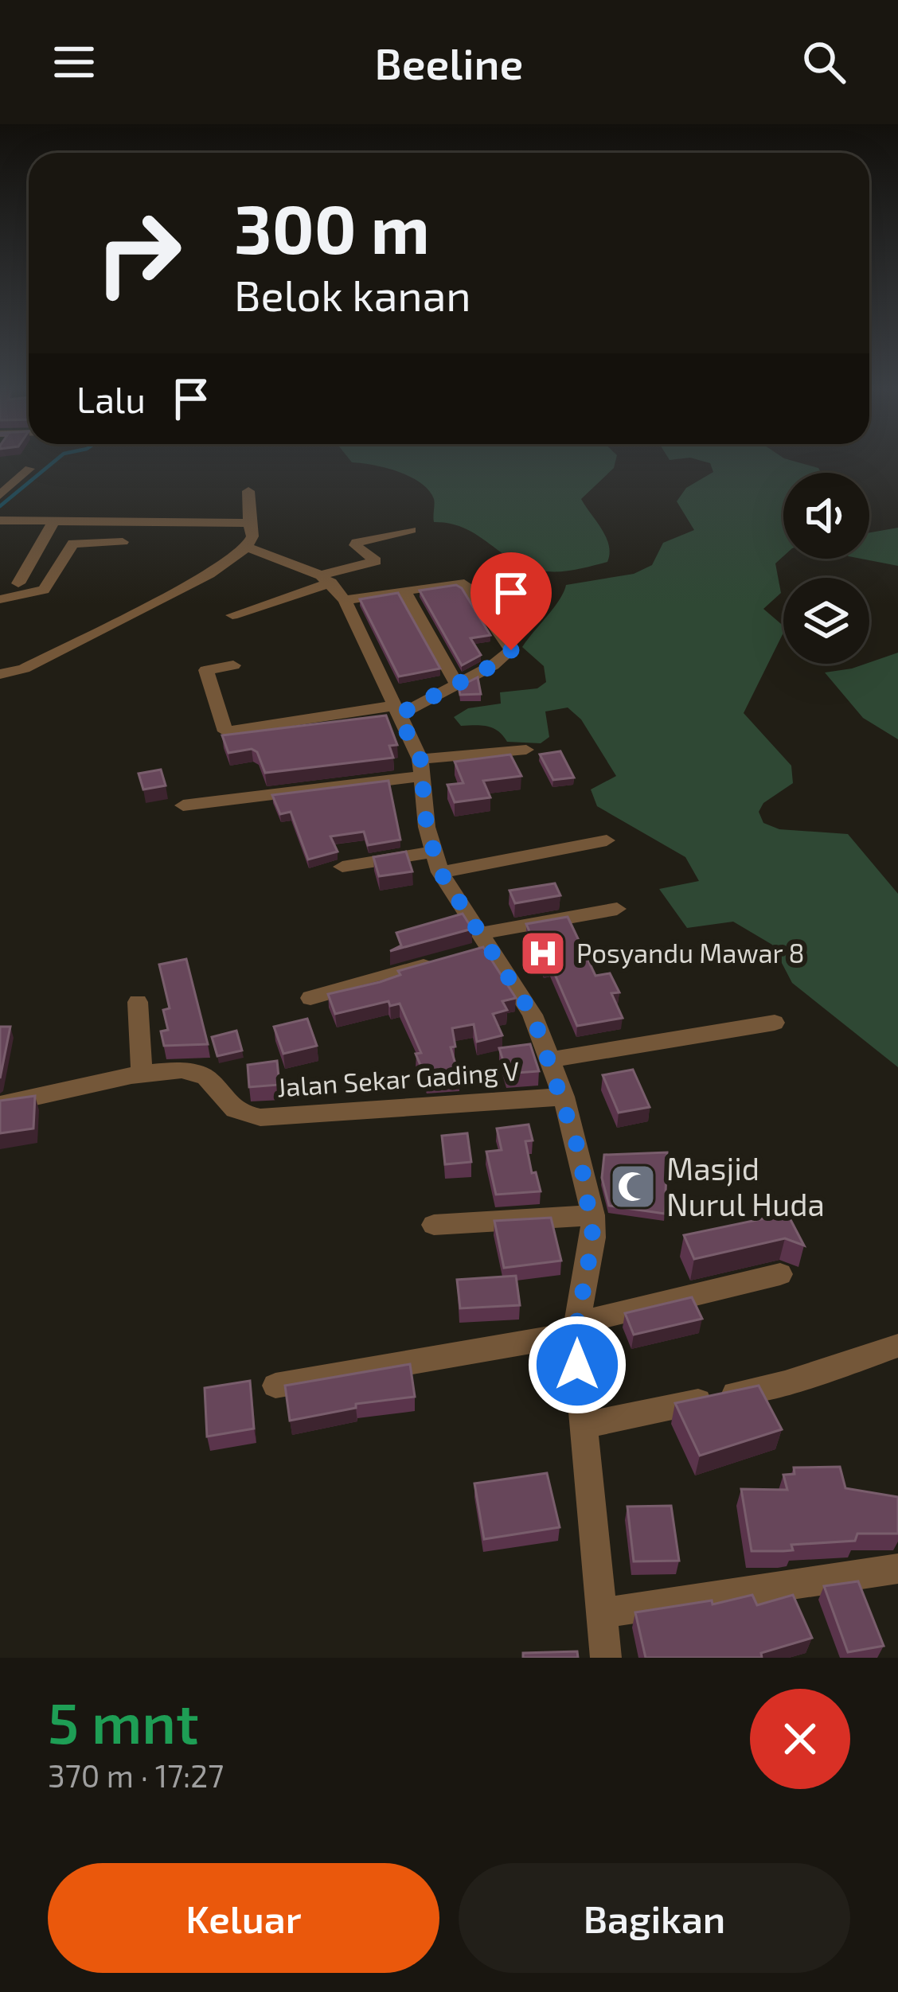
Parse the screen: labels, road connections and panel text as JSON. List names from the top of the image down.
{
  "streets": {
    "street": ["Jalan Sekar Gading V"]
  },
  "places": {
    "hospital": ["Posyandu Mawar 8"],
    "mosque": ["Masjid Nurul Huda"]
  },
  "page": {
    "header": "Beeline",
    "turn": ["300 m", "Belok kanan"],
    "then": "Lalu",
    "heading": ["5 mnt", "370 m · 17:27"],
    "buttons": ["Keluar", "Bagikan"]
  }
}
